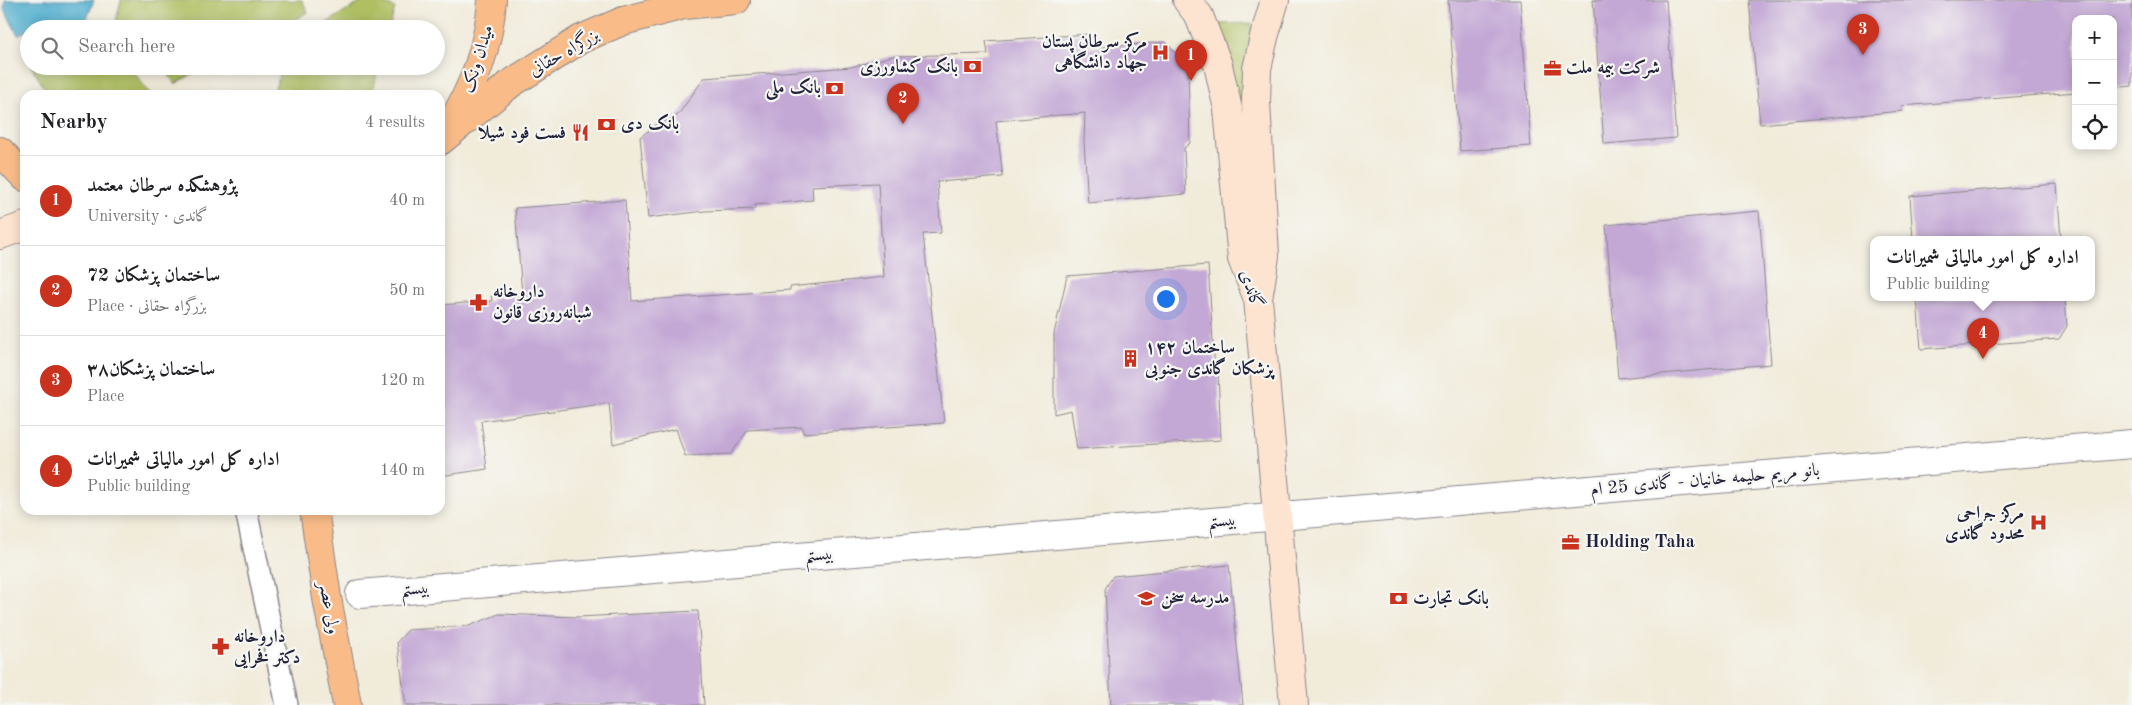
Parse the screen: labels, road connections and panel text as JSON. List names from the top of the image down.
{
  "streets": {
    "main road": [
      "بزرگراه حقانی",
      "میدان ونک",
      "گاندی",
      "ولی عصر"
    ],
    "street": ["بانو مریم حلیمه خانیان - گاندی 25 ام", "بیستم"]
  },
  "crossings": [
    ["گاندی", "بانو مریم حلیمه خانیان - گاندی 25 ام"],
    ["گاندی", "بیستم"],
    ["بانو مریم حلیمه خانیان - گاندی 25 ام", "بیستم"]
  ],
  "places": {
    "hospital": ["مرکز سرطان پستان جهاد دانشگاهی", "مرکز جراحی محدود گاندی"],
    "bank": [
      "بانک کشاورزی",
      "بانک ملی",
      "بانک دی",
      "بانک تجارت"
    ],
    "office": ["شرکت بیمه ملت", "Holding Taha"],
    "restaurant": ["فست فود شیلا"],
    "pharmacy": ["داروخانه شبانه‌روزی قانون", "داروخانه دکتر فخرایی"],
    "building": ["ساختمان ۱۴۲ پزشکان گاندی جنوبی"],
    "school or university": ["مدرسه سخن"]
  },
  "page": {
    "pins": [
      "3",
      "1",
      "2",
      "4"
    ],
    "map_buttons": ["+", "−"],
    "search": "Search here",
    "heading": ["Nearby", "4 results"],
    "list": [
      {
        "mark": "1",
        "name": "پژوهشکده سرطان معتمد",
        "note": "University · گاندی",
        "value": "40 m"
      },
      {
        "mark": "2",
        "name": "ساختمان پزشکان 72",
        "note": "Place · بزرگراه حقانی",
        "value": "50 m"
      },
      {
        "mark": "3",
        "name": "ساختمان پزشکان۳۸",
        "note": "Place",
        "value": "120 m"
      },
      {
        "mark": "4",
        "name": "اداره کل امور مالیاتی شمیرانات",
        "note": "Public building",
        "value": "140 m"
      }
    ],
    "popup": ["اداره کل امور مالیاتی شمیرانات", "Public building"]
  }
}
